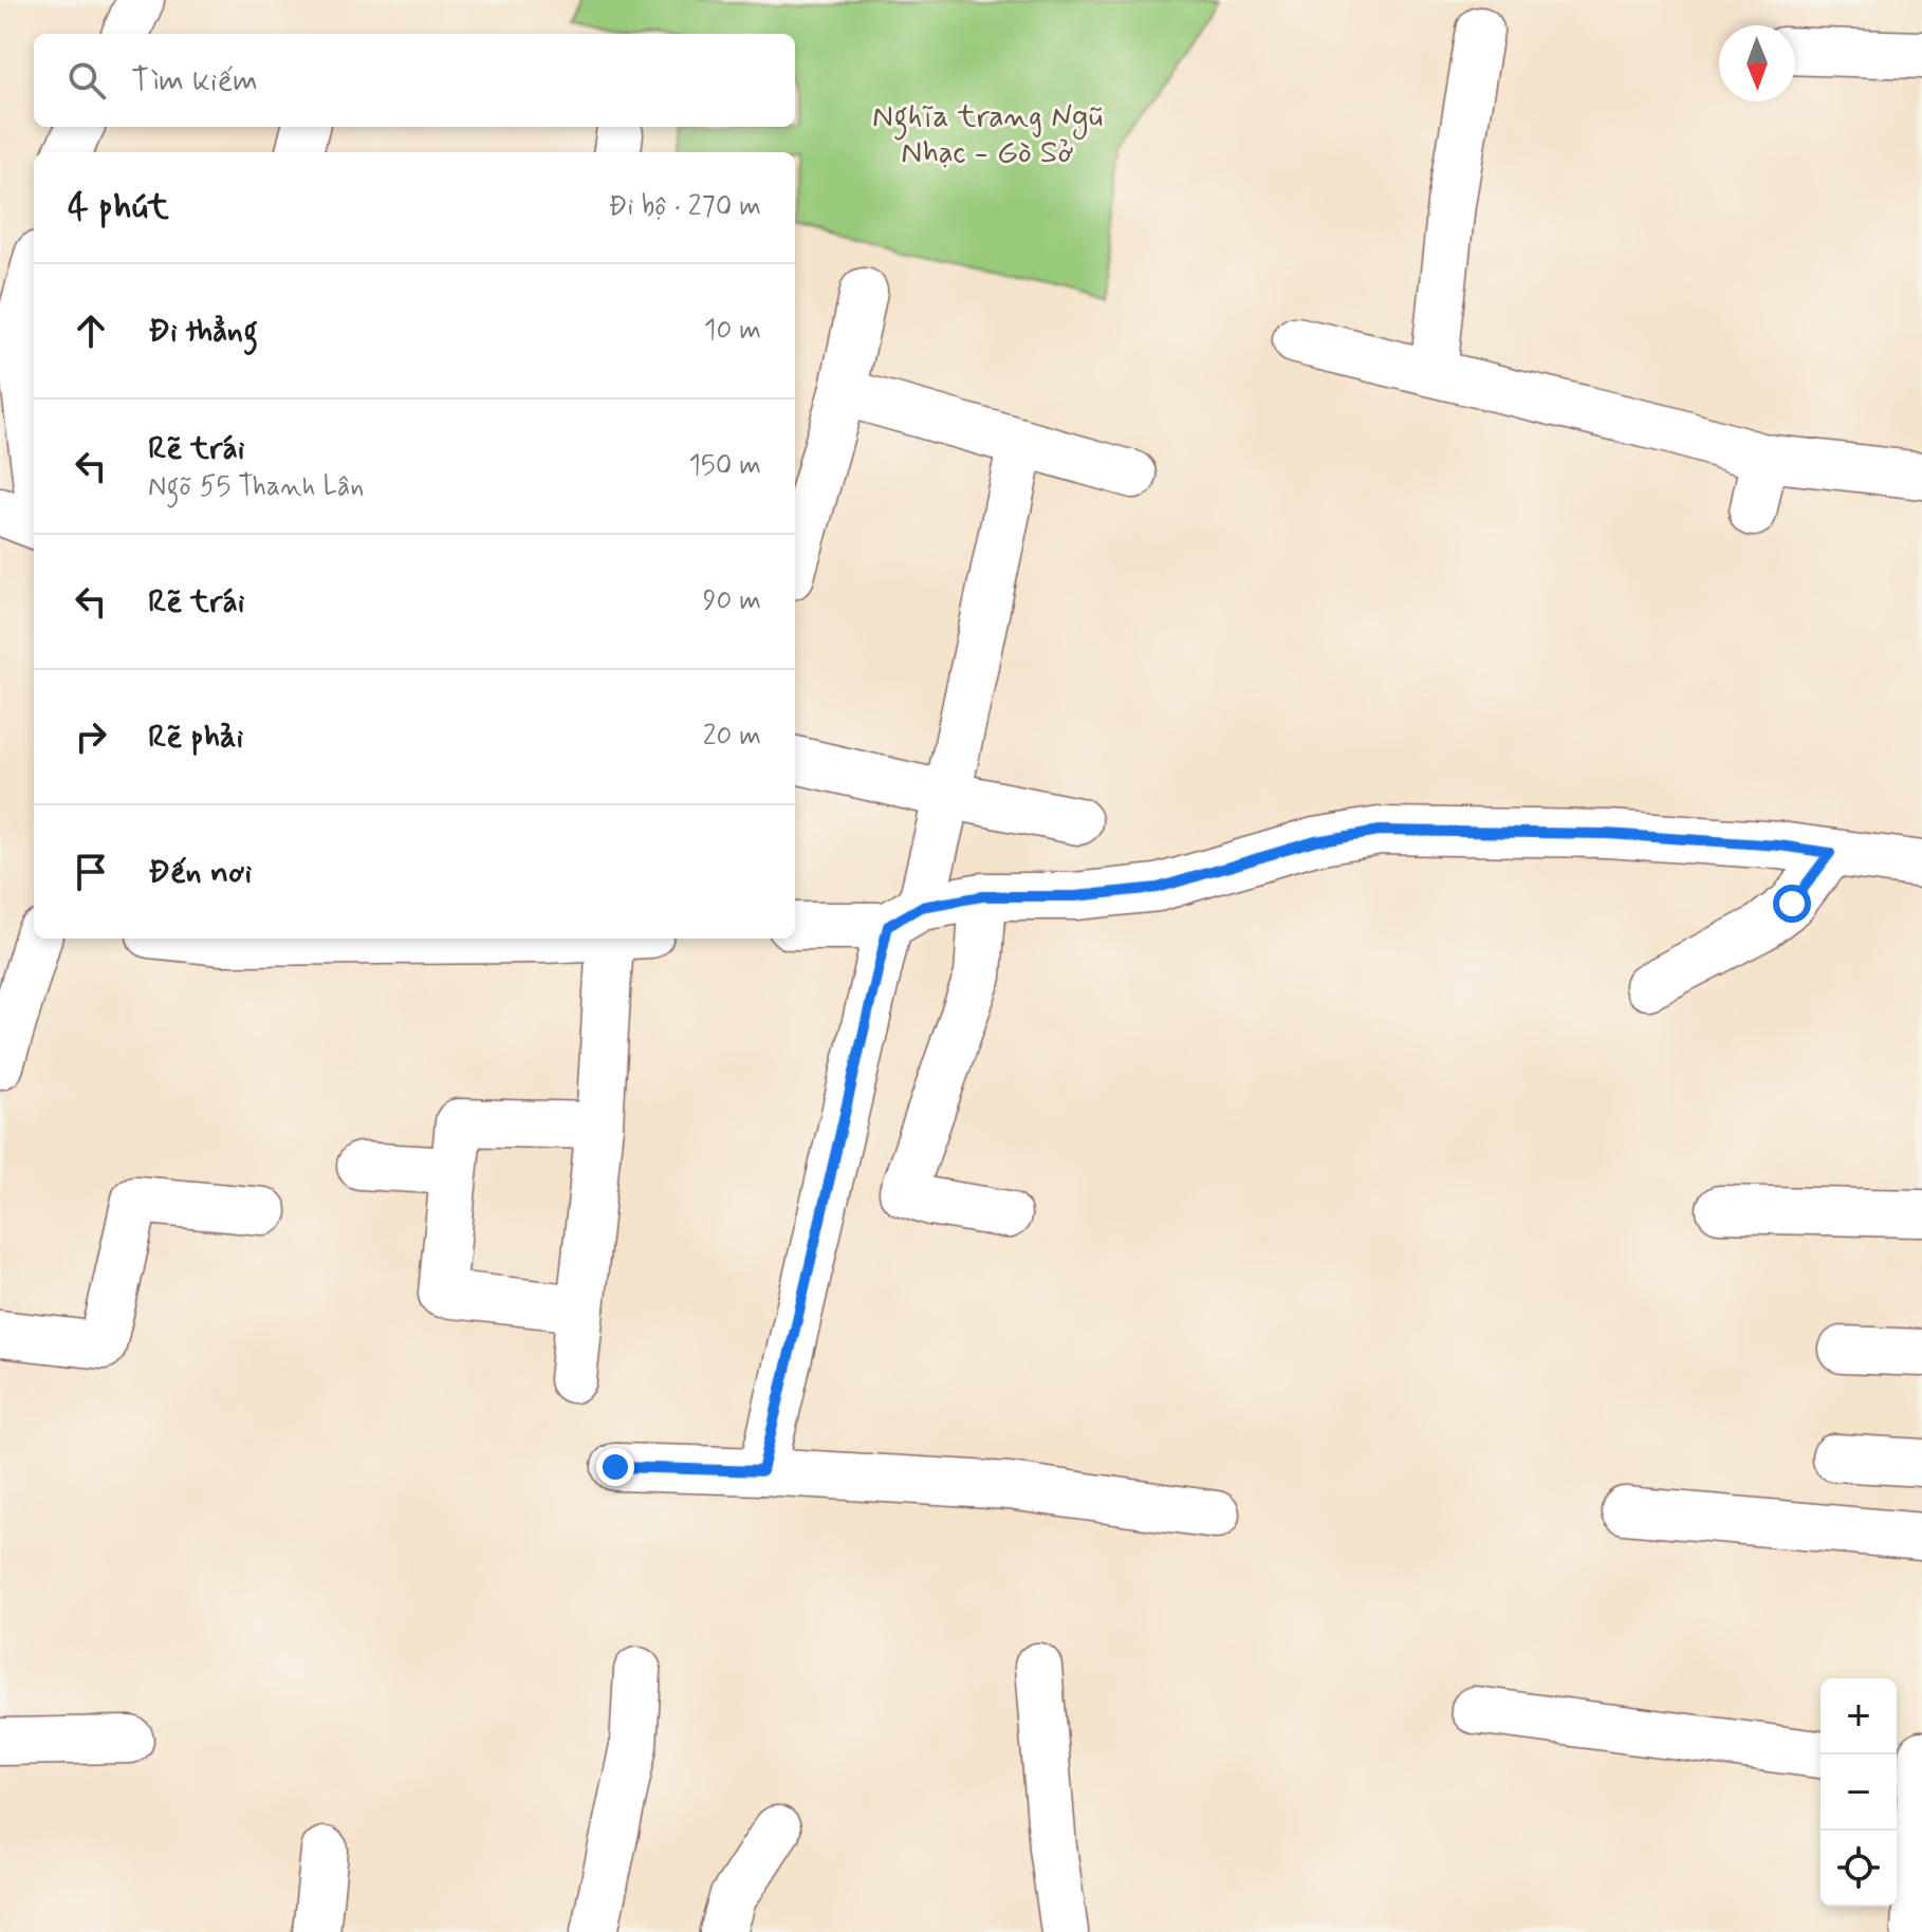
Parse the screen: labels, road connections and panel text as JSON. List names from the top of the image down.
{
  "parks": ["Nghĩa trang Ngũ Nhạc - Gò Sở"],
  "north": "bottom",
  "page": {
    "search": "Tìm kiếm",
    "heading": ["4 phút", "Đi bộ · 270 m"],
    "list": [
      ["Đi thẳng", "10 m"],
      ["Rẽ trái", "Ngõ 55 Thanh Lân", "150 m"],
      ["Rẽ trái", "90 m"],
      ["Rẽ phải", "20 m"],
      "Đến nơi"
    ],
    "map_buttons": ["+", "−"]
  }
}
